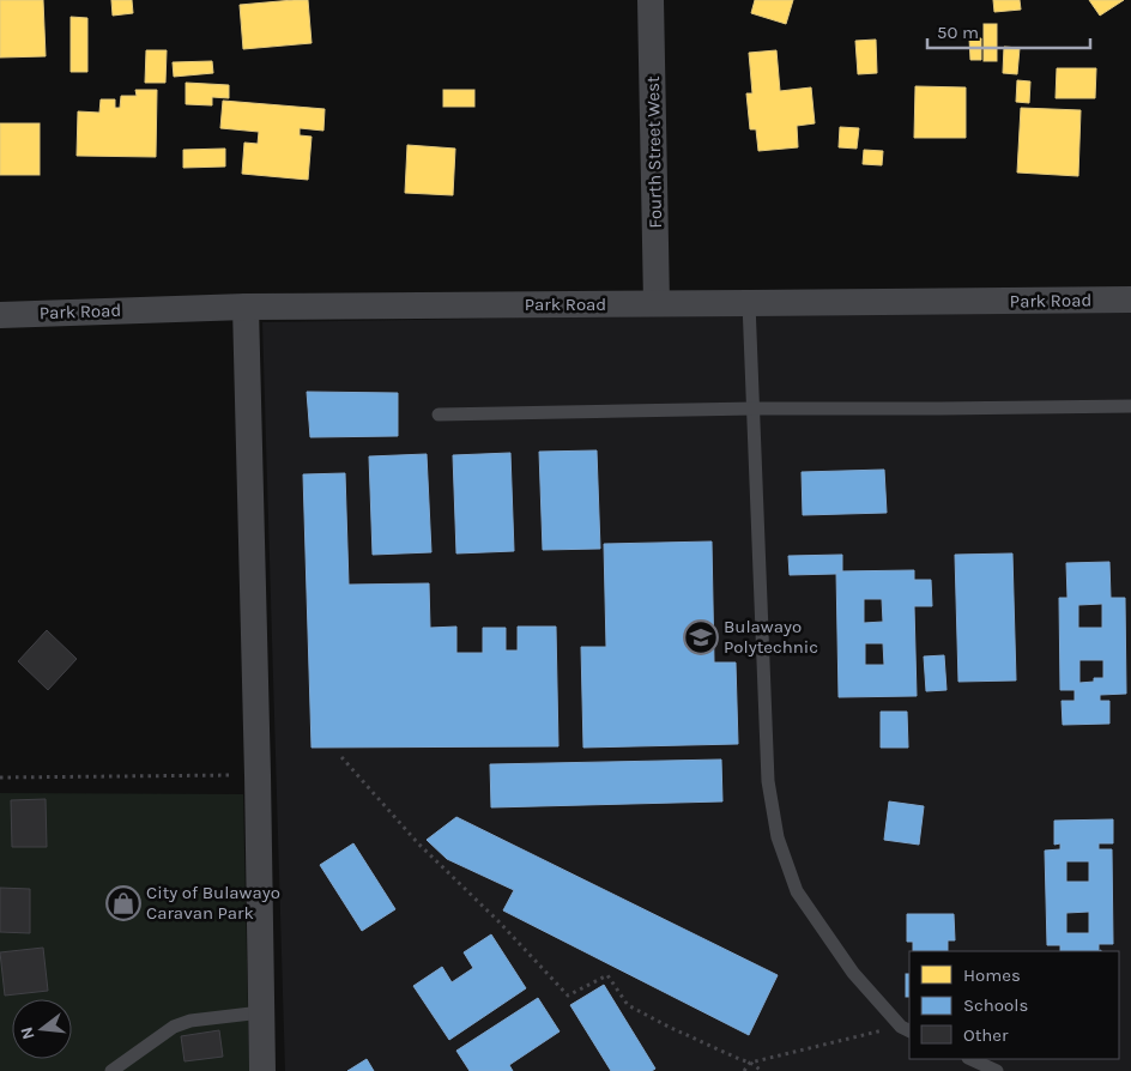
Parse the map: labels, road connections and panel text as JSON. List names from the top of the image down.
{
  "streets": {
    "street": ["Fourth Street West", "Park Road"]
  },
  "crossings": [
    ["Fourth Street West", "Park Road"]
  ],
  "places": {
    "school or university": ["Bulawayo Polytechnic"],
    "shop": ["City of Bulawayo Caravan Park"]
  },
  "legend": ["Homes", "Schools", "Other"],
  "scale_bar": "50 m",
  "north": "left"
}
